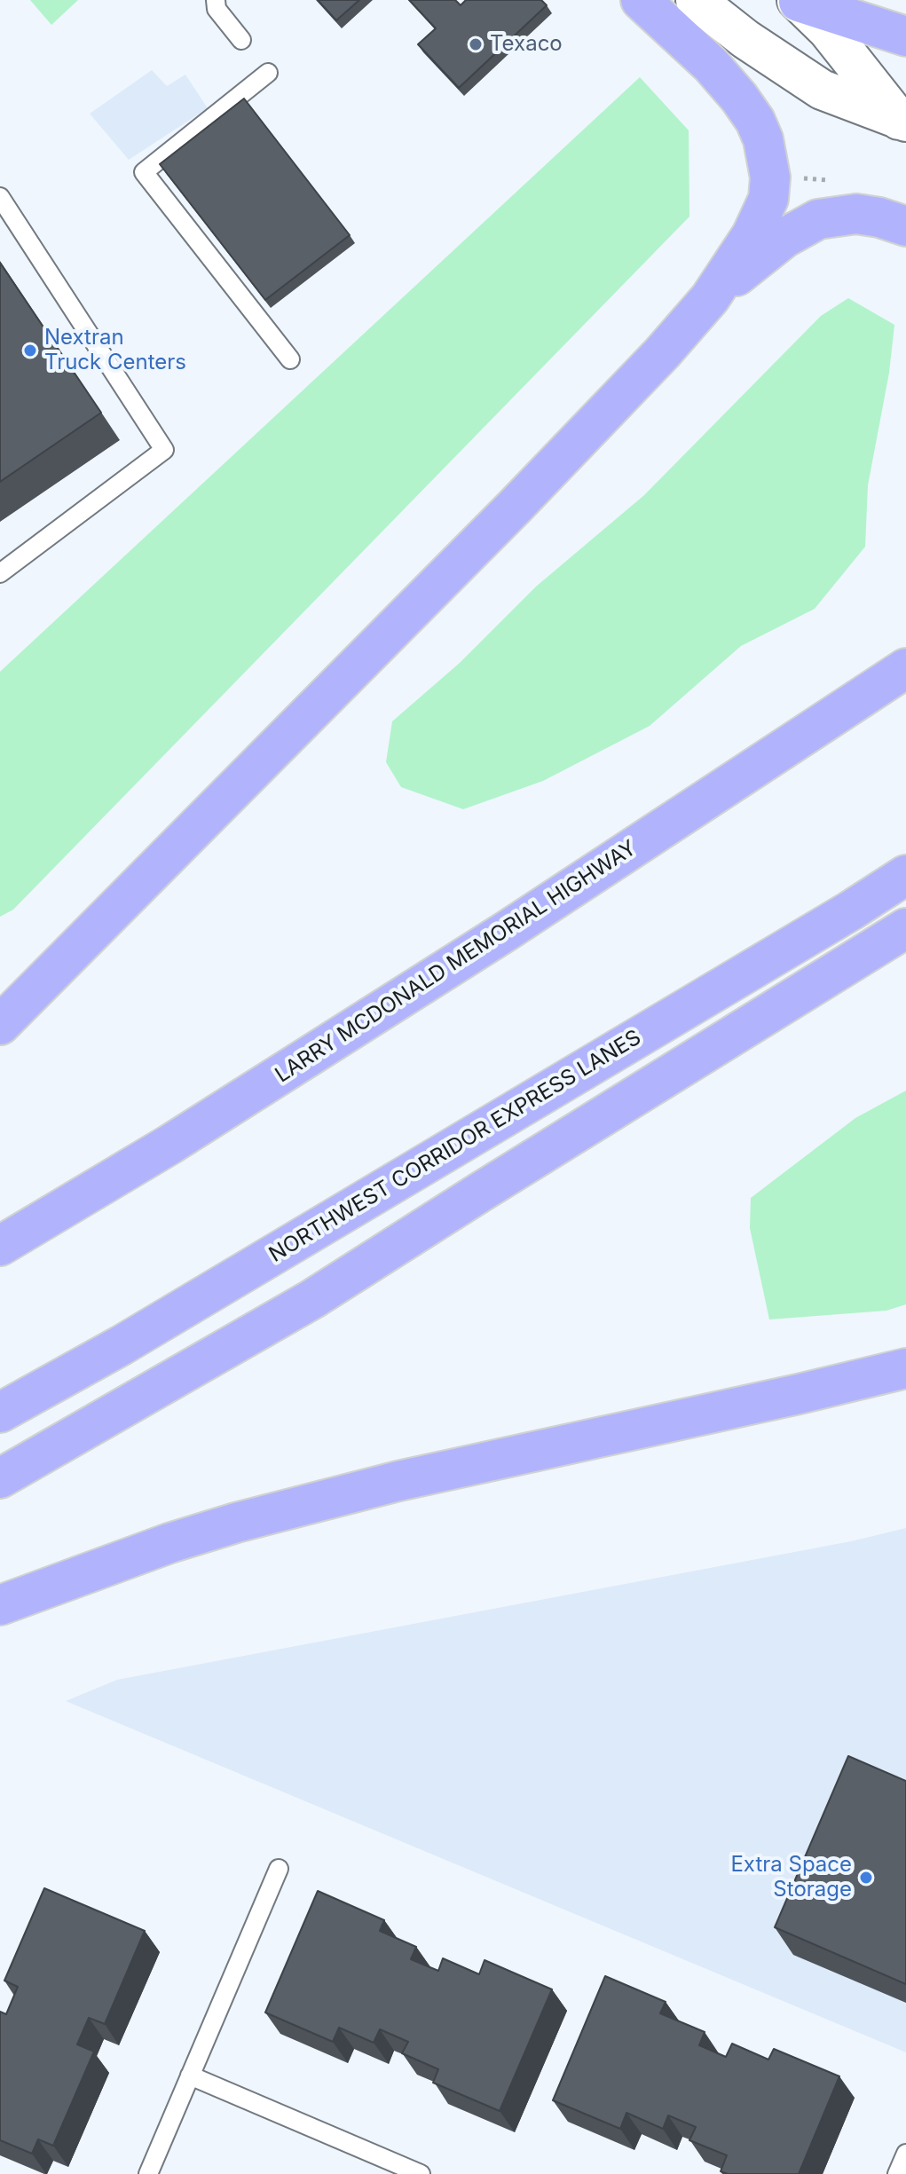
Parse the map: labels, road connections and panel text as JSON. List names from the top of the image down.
{
  "streets": {
    "highway": ["LARRY MCDONALD MEMORIAL HIGHWAY", "NORTHWEST CORRIDOR EXPRESS LANES"]
  },
  "places": ["Texaco", "Nextran Truck Centers", "Extra Space Storage"]
}
